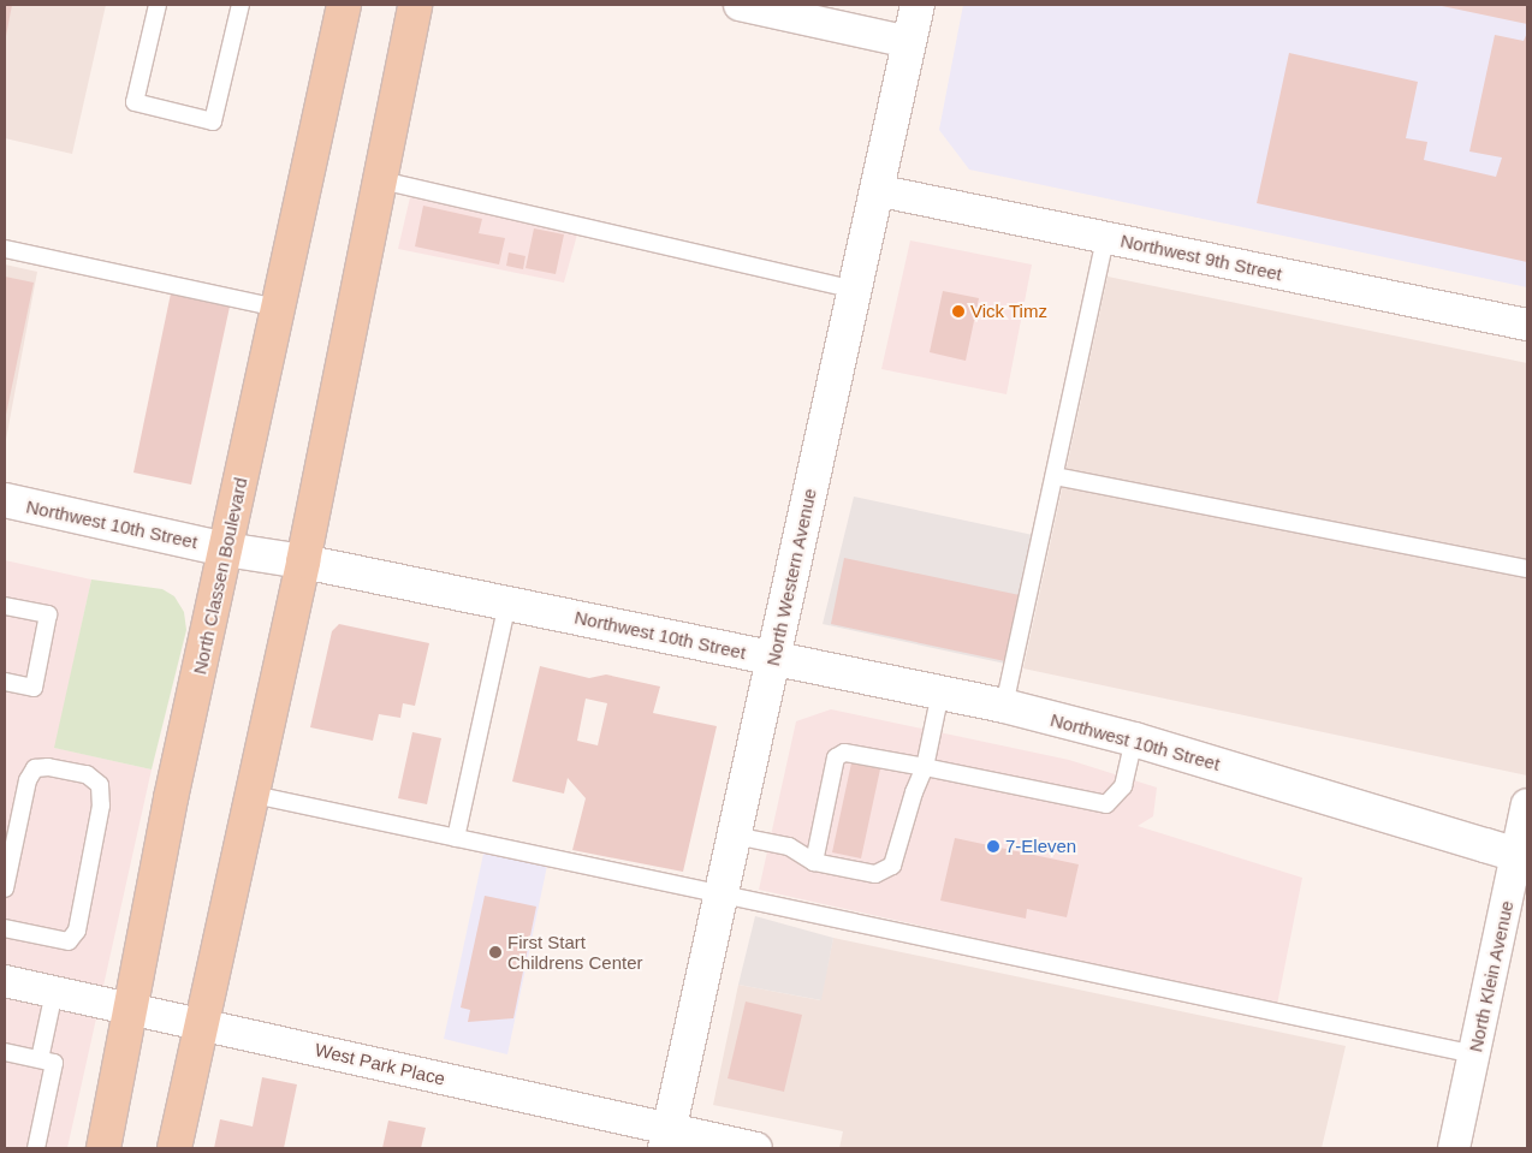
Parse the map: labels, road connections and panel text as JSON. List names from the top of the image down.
{
  "streets": {
    "main road": ["Northwest 10th Street", "North Classen Boulevard", "North Western Avenue"],
    "street": ["Northwest 9th Street", "North Klein Avenue", "West Park Place"]
  },
  "crossings": [
    ["Northwest 9th Street", "North Western Avenue"],
    ["Northwest 10th Street", "North Classen Boulevard"],
    ["Northwest 10th Street", "North Western Avenue"],
    ["Northwest 10th Street", "North Klein Avenue"],
    ["North Classen Boulevard", "West Park Place"],
    ["North Western Avenue", "West Park Place"]
  ],
  "places": ["Vick Timz", "7-Eleven", "First Start Childrens Center"]
}
